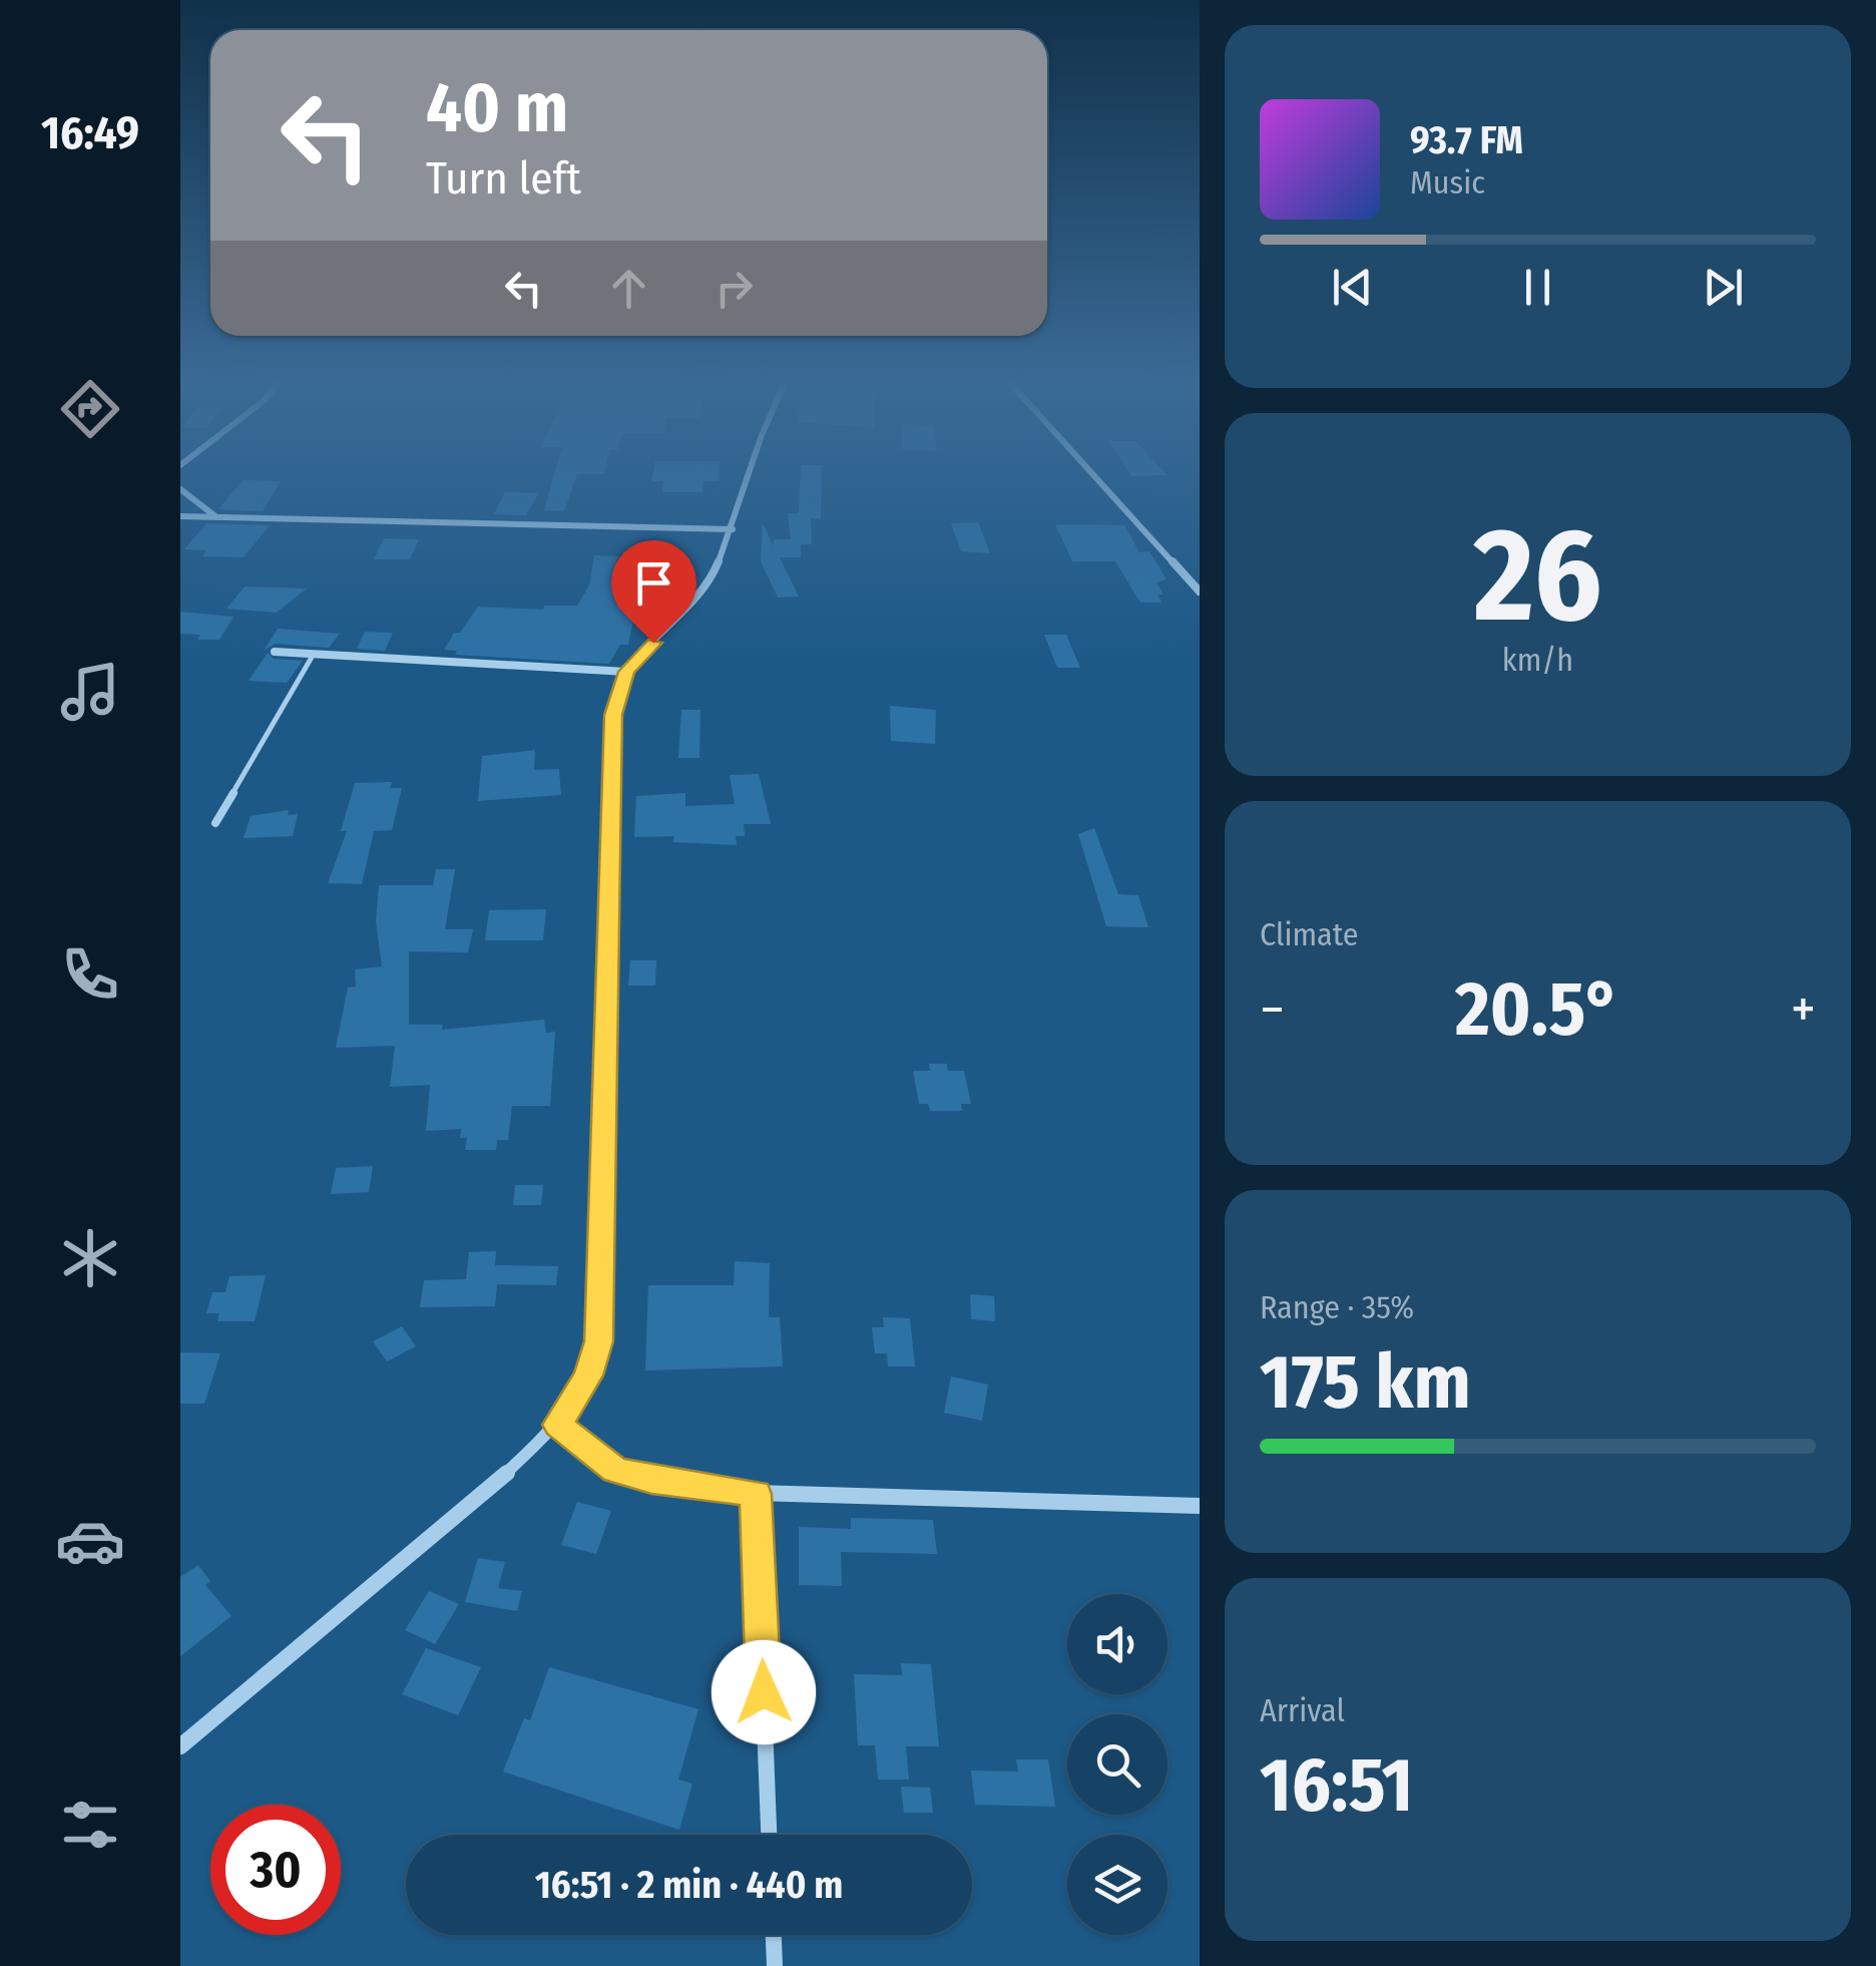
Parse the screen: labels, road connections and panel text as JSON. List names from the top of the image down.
{
  "page": {
    "tabs": "16:49",
    "turn": ["40 m", "Turn left"],
    "song": ["93.7 FM", "Music"],
    "tile": [
      ["26", "km/h"],
      "Climate",
      ["Range · 35%", "175 km"],
      ["Arrival", "16:51"]
    ],
    "heat": ["−", "20.5°", "+"],
    "limit": "30",
    "trip": "16:51 · 2 min · 440 m"
  }
}
